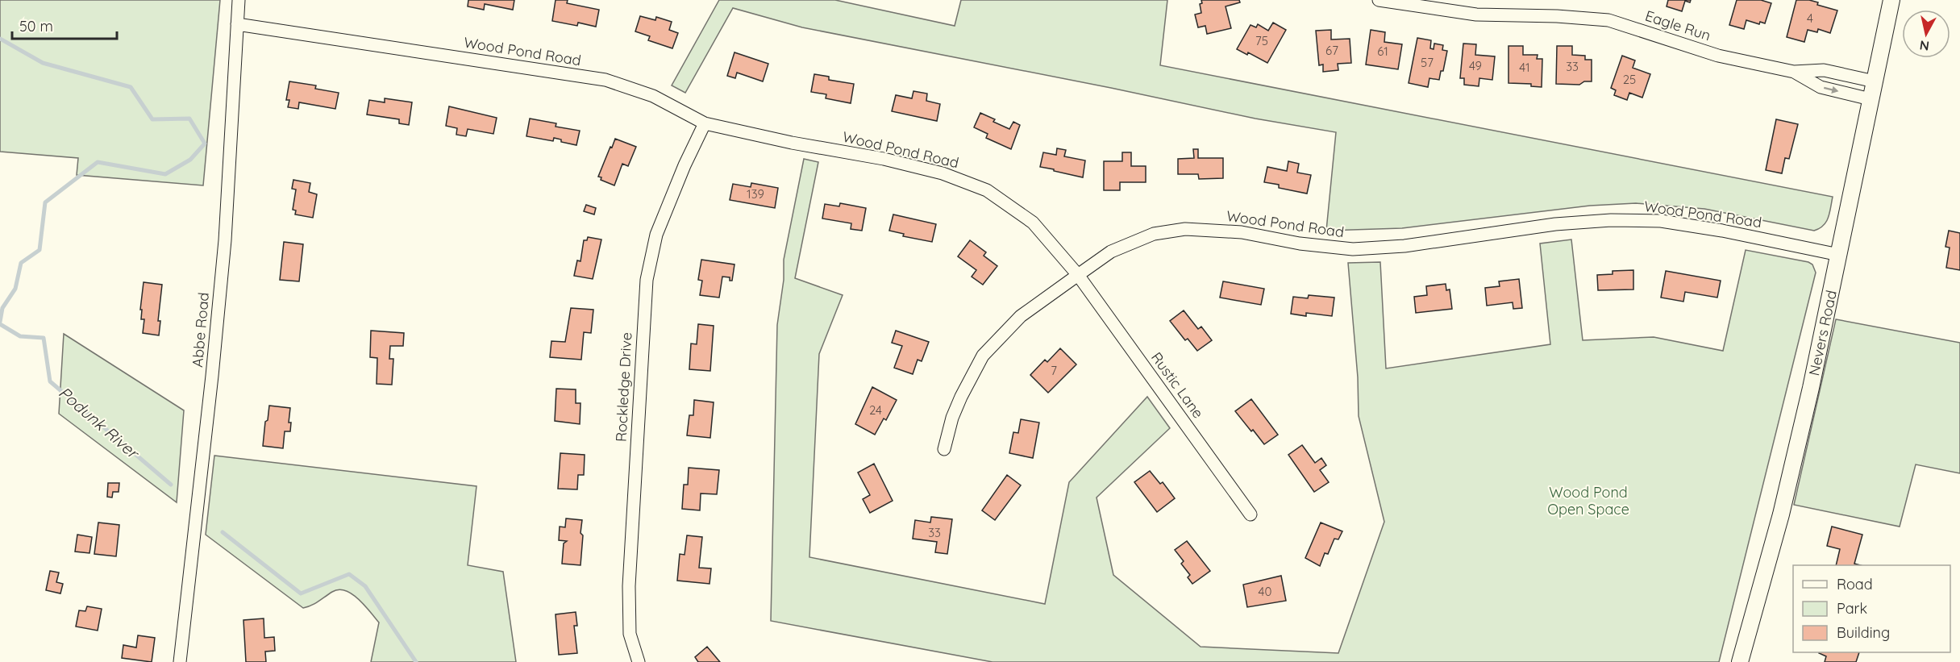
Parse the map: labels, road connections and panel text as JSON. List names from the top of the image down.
{
  "streets": {
    "street": [
      "Eagle Run",
      "Wood Pond Road",
      "Abbe Road",
      "Nevers Road",
      "Rustic Lane",
      "Rockledge Drive"
    ]
  },
  "crossings": [
    ["Eagle Run", "Nevers Road"],
    ["Wood Pond Road", "Abbe Road"],
    ["Wood Pond Road", "Nevers Road"],
    ["Wood Pond Road", "Rustic Lane"],
    ["Wood Pond Road", "Rockledge Drive"]
  ],
  "water": ["Podunk River"],
  "parks": ["Wood Pond Open Space"],
  "house_numbers": [
    "4",
    "75",
    "67",
    "61",
    "57",
    "49",
    "33",
    "41",
    "25",
    "139",
    "7",
    "24",
    "33",
    "40"
  ],
  "legend": ["Road", "Park", "Building"],
  "scale_bar": "50 m",
  "north": "bottom"
}
